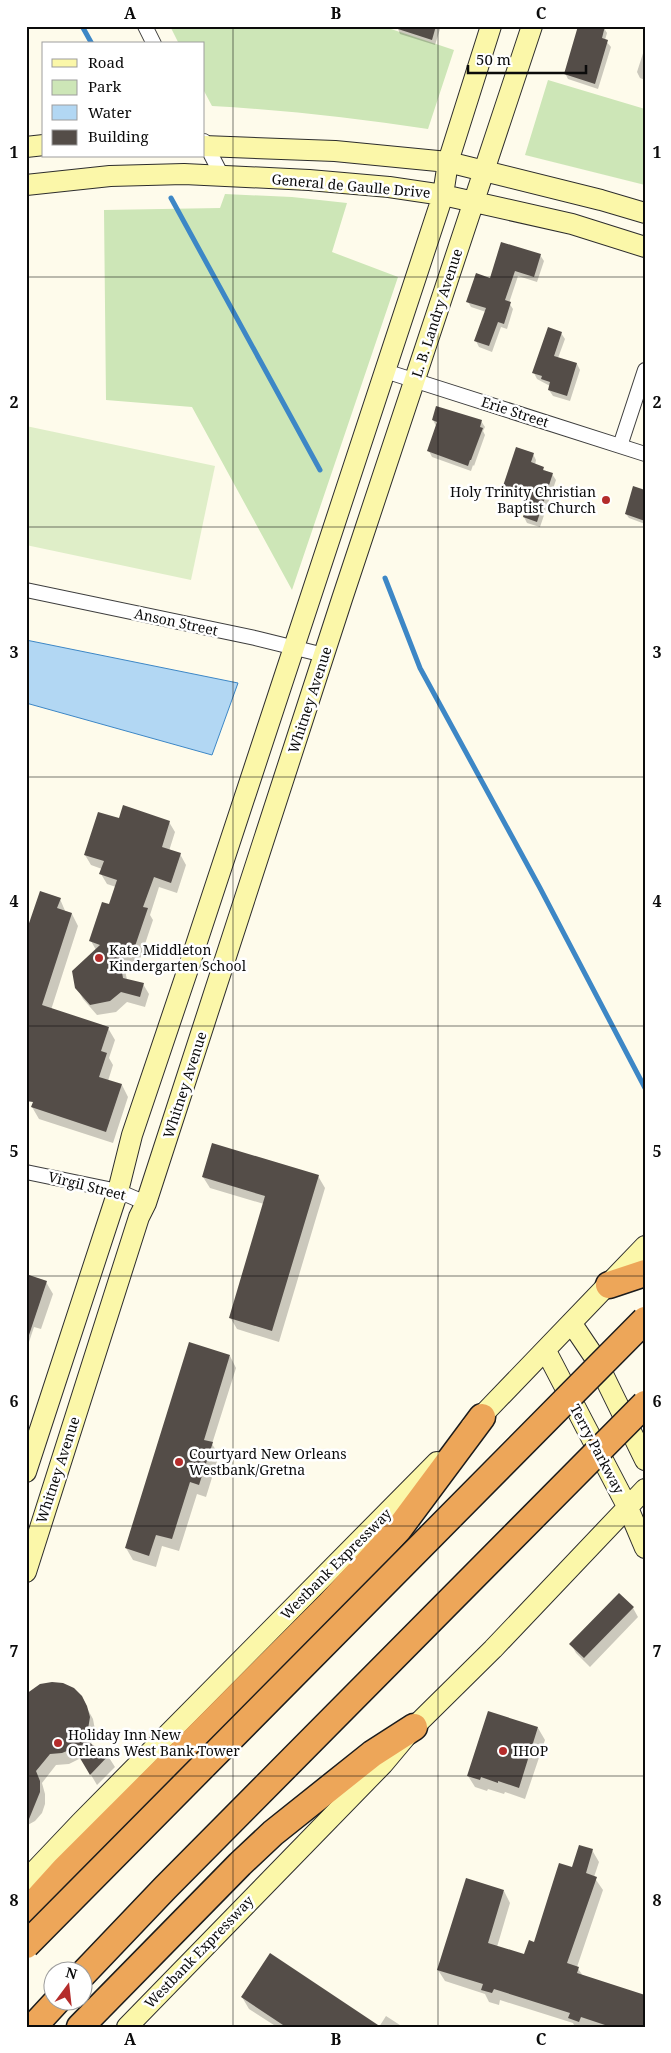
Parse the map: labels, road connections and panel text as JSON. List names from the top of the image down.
{
  "streets": {
    "street": [
      "General de Gaulle Drive",
      "L. B. Landry Avenue",
      "Erie Street",
      "Anson Street",
      "Whitney Avenue",
      "Virgil Street",
      "Terry Parkway",
      "Westbank Expressway"
    ]
  },
  "crossings": [
    ["General de Gaulle Drive", "L. B. Landry Avenue"],
    ["L. B. Landry Avenue", "Erie Street"],
    ["L. B. Landry Avenue", "Whitney Avenue"],
    ["Erie Street", "Whitney Avenue"],
    ["Anson Street", "Whitney Avenue"],
    ["Whitney Avenue", "Virgil Street"],
    ["Terry Parkway", "Westbank Expressway"]
  ],
  "places": [
    "Holy Trinity Christian Baptist Church",
    "Kate Middleton Kindergarten School",
    "Courtyard New Orleans Westbank/Gretna",
    "Holiday Inn New Orleans West Bank Tower",
    "IHOP"
  ],
  "legend": [
    "Road",
    "Park",
    "Water",
    "Building"
  ],
  "scale_bar": "50 m",
  "north": "top",
  "grid": {
    "columns": ["A", "B", "C"],
    "rows": [
      "1",
      "2",
      "3",
      "4",
      "5",
      "6",
      "7",
      "8"
    ]
  }
}
